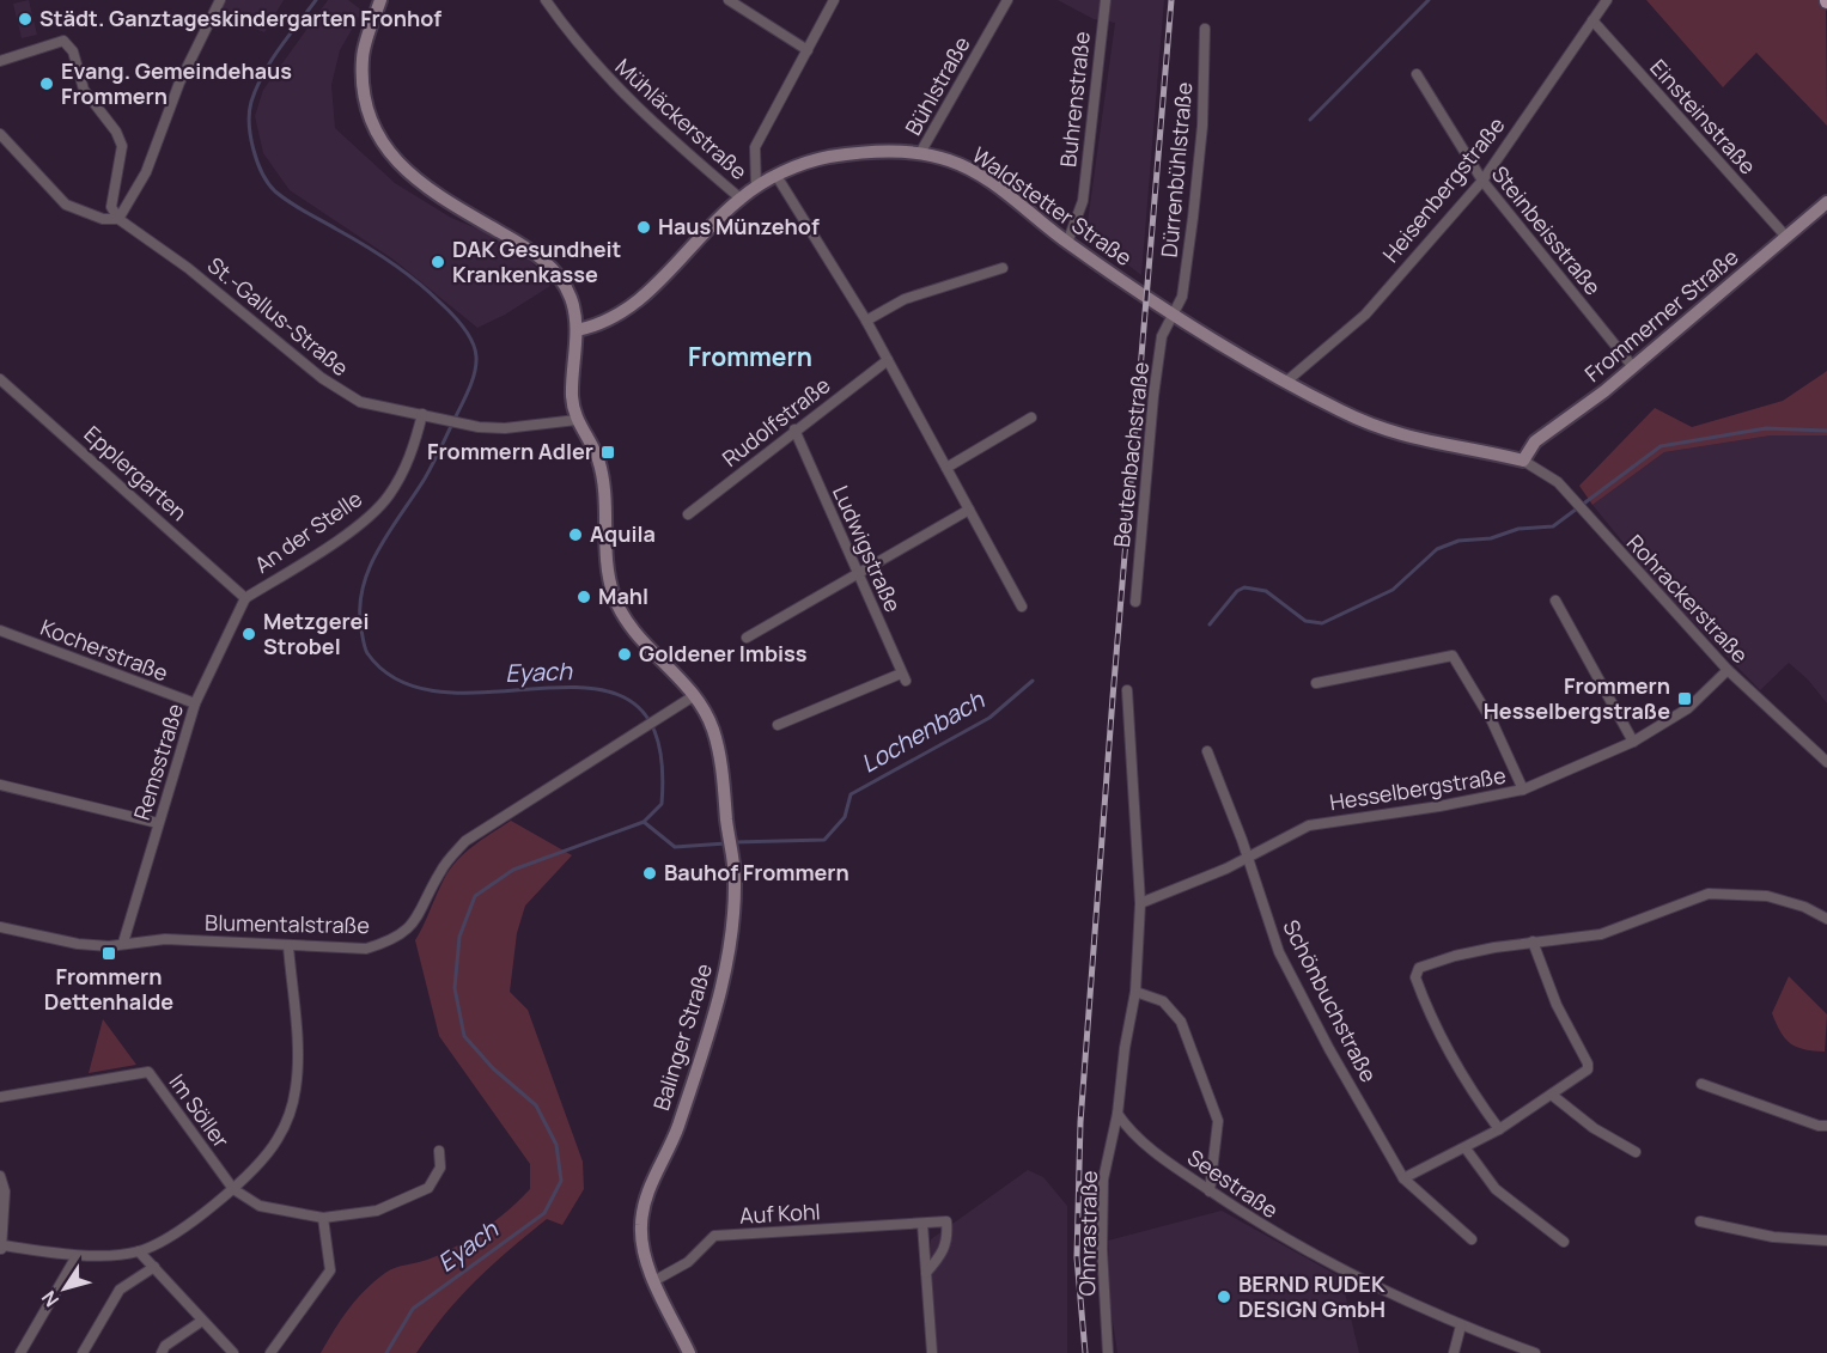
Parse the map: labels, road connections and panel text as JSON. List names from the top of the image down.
{
  "streets": {
    "main road": ["Waldstetter Straße", "Frommerner Straße", "Balinger Straße"],
    "street": [
      "Bühlstraße",
      "Buhrenstraße",
      "Einsteinstraße",
      "Mühläckerstraße",
      "Dürrenbühlstraße",
      "Heisenbergstraße",
      "Steinbeisstraße",
      "St.-Gallus-Straße",
      "Rudolfstraße",
      "Beutenbachstraße",
      "Epplergarten",
      "An der Stelle",
      "Ludwigstraße",
      "Rohrackerstraße",
      "Kocherstraße",
      "Remsstraße",
      "Hesselbergstraße",
      "Blumentalstraße",
      "Schönbuchstraße",
      "Im Söller",
      "Seestraße",
      "Auf Kohl",
      "Ohnrastraße"
    ]
  },
  "crossings": [
    ["Bühlstraße", "Waldstetter Straße"],
    ["Buhrenstraße", "Waldstetter Straße"],
    ["Einsteinstraße", "Heisenbergstraße"],
    ["Einsteinstraße", "Frommerner Straße"],
    ["Mühläckerstraße", "Waldstetter Straße"],
    ["Dürrenbühlstraße", "Waldstetter Straße"],
    ["Dürrenbühlstraße", "Beutenbachstraße"],
    ["Heisenbergstraße", "Waldstetter Straße"],
    ["Heisenbergstraße", "Steinbeisstraße"],
    ["Waldstetter Straße", "Frommerner Straße"],
    ["Waldstetter Straße", "Beutenbachstraße"],
    ["Waldstetter Straße", "Rohrackerstraße"],
    ["Waldstetter Straße", "Balinger Straße"],
    ["Steinbeisstraße", "Frommerner Straße"],
    ["Frommerner Straße", "Rohrackerstraße"],
    ["St.-Gallus-Straße", "An der Stelle"],
    ["St.-Gallus-Straße", "Balinger Straße"],
    ["Rudolfstraße", "Ludwigstraße"],
    ["Epplergarten", "An der Stelle"],
    ["Epplergarten", "Remsstraße"],
    ["An der Stelle", "Remsstraße"],
    ["Rohrackerstraße", "Hesselbergstraße"],
    ["Kocherstraße", "Remsstraße"],
    ["Remsstraße", "Blumentalstraße"],
    ["Hesselbergstraße", "Schönbuchstraße"],
    ["Blumentalstraße", "Balinger Straße"],
    ["Balinger Straße", "Auf Kohl"],
    ["Seestraße", "Ohnrastraße"]
  ],
  "districts": ["Frommern"],
  "water": ["Eyach", "Lochenbach"],
  "places": {
    "other": [
      "Städt. Ganztageskindergarten Fronhof",
      "Evang. Gemeindehaus Frommern",
      "Haus Münzehof",
      "DAK Gesundheit Krankenkasse",
      "Aquila",
      "Mahl",
      "Metzgerei Strobel",
      "Goldener Imbiss",
      "Bauhof Frommern",
      "BERND RUDEK DESIGN GmbH"
    ],
    "transit": ["Frommern Adler", "Frommern Hesselbergstraße", "Frommern Dettenhalde"]
  },
  "north": "bottom left"
}
